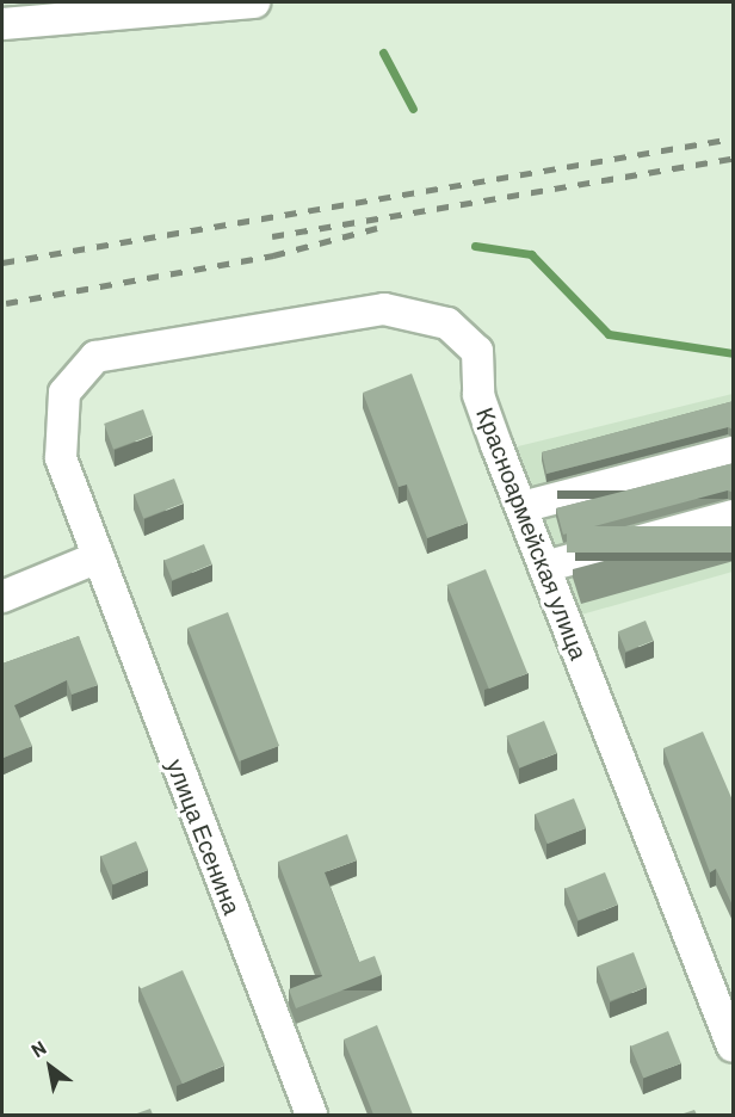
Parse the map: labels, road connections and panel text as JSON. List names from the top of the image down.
{
  "streets": {
    "street": ["Красноармейская улица", "улица Есенина"]
  },
  "crossings": [
    ["Красноармейская улица", "улица Есенина"]
  ],
  "north": "top left"
}
